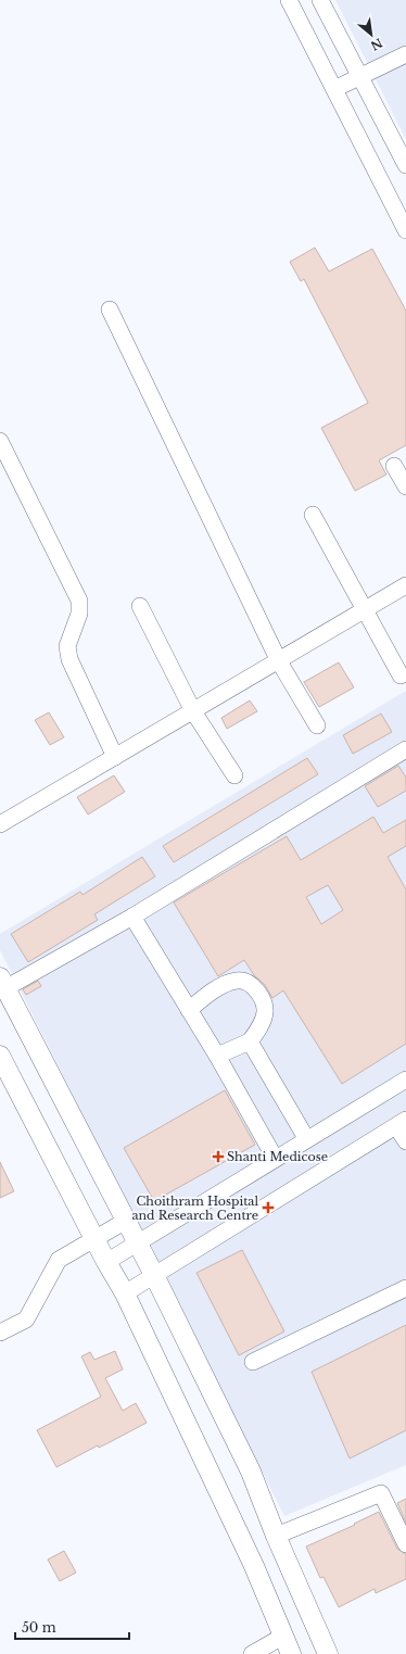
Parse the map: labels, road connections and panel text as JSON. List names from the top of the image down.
{
  "places": {
    "health": ["Shanti Medicose", "Choithram Hospital and Research Centre"]
  },
  "scale_bar": "50 m",
  "north": "bottom right"
}
